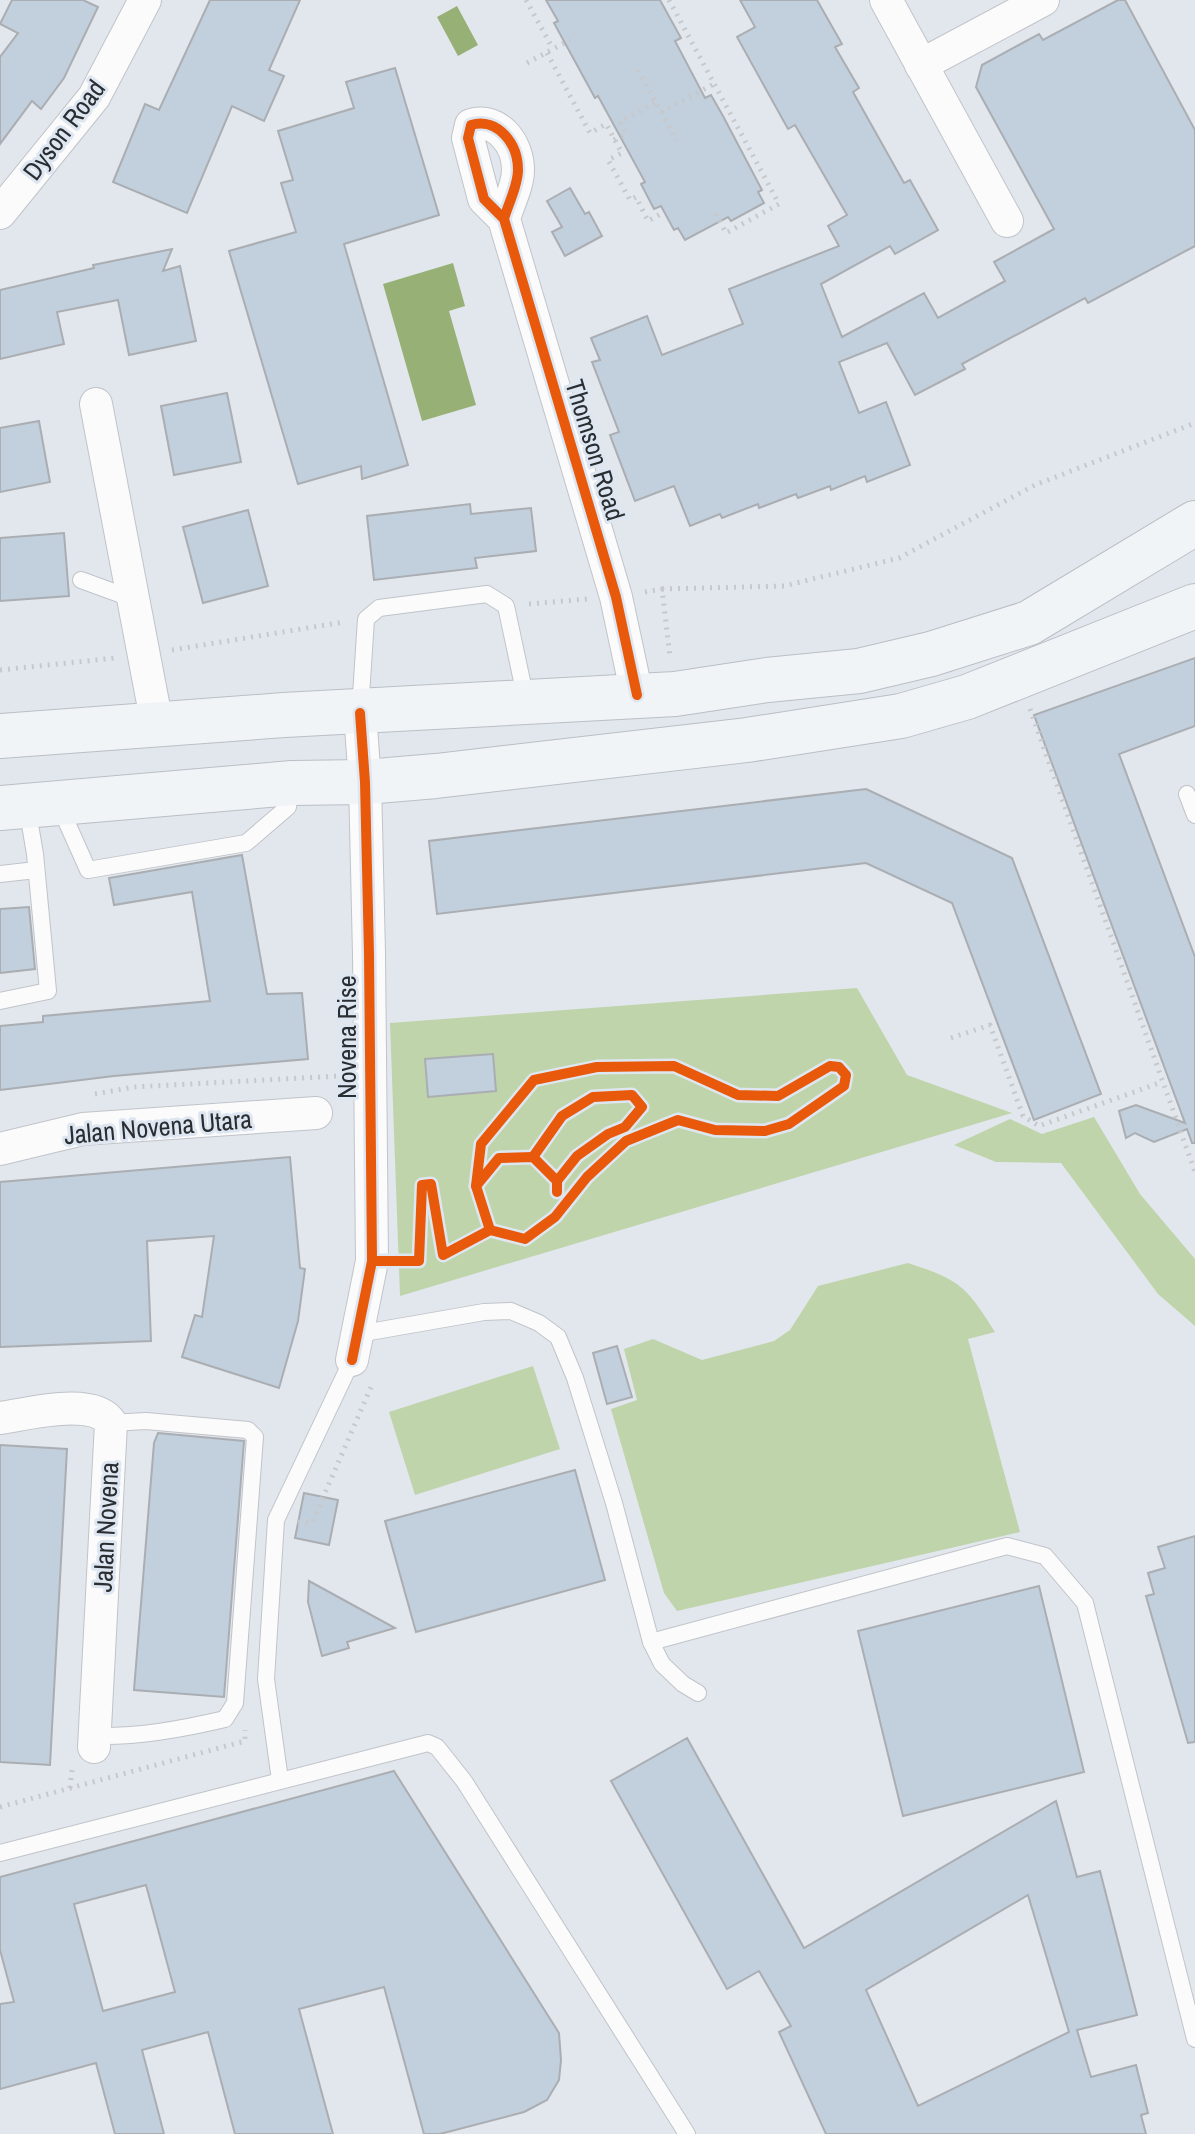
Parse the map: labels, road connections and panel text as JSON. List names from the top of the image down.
{
  "streets": {
    "street": [
      "Dyson Road",
      "Thomson Road",
      "Novena Rise",
      "Jalan Novena Utara",
      "Jalan Novena"
    ]
  }
}
